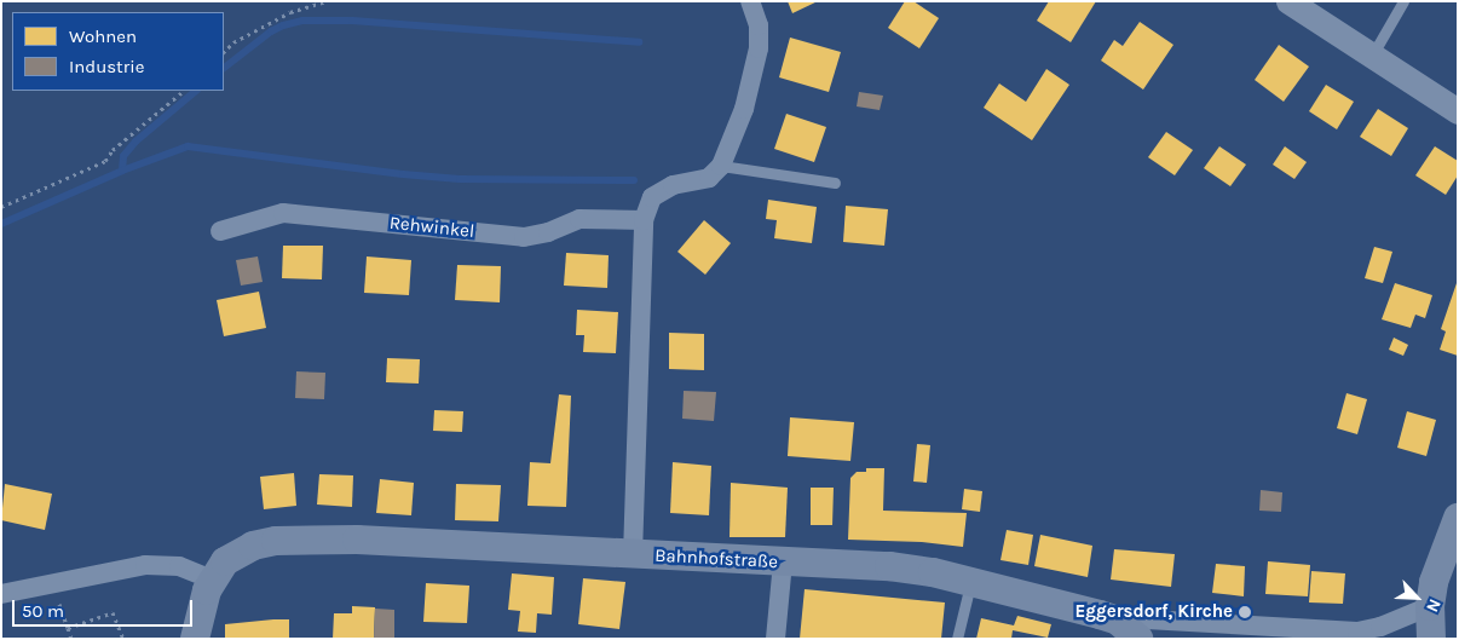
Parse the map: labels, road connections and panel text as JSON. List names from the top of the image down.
{
  "streets": {
    "main road": ["Bahnhofstraße"],
    "street": ["Rehwinkel"]
  },
  "places": ["Eggersdorf, Kirche"],
  "legend": ["Wohnen", "Industrie"],
  "scale_bar": "50 m",
  "north": "bottom right"
}
